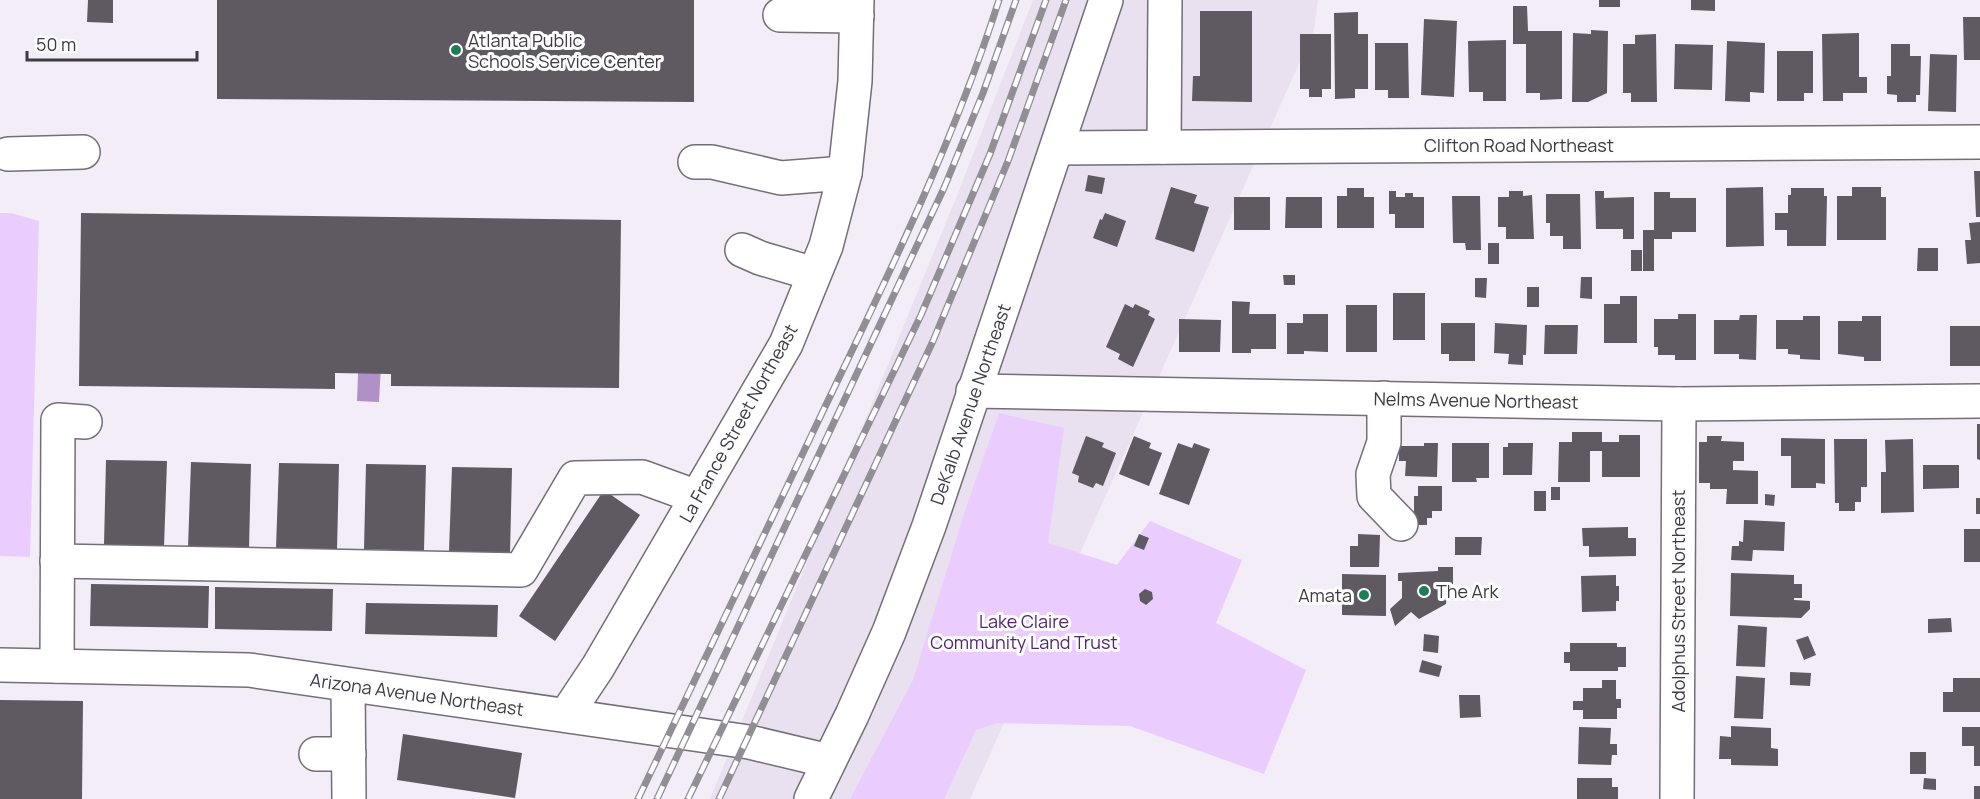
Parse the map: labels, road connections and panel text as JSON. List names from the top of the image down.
{
  "streets": {
    "street": [
      "Clifton Road Northeast",
      "Nelms Avenue Northeast",
      "DeKalb Avenue Northeast",
      "La France Street Northeast",
      "Adolphus Street Northeast",
      "Arizona Avenue Northeast"
    ]
  },
  "crossings": [
    ["Clifton Road Northeast", "DeKalb Avenue Northeast"],
    ["Nelms Avenue Northeast", "DeKalb Avenue Northeast"],
    ["Nelms Avenue Northeast", "Adolphus Street Northeast"],
    ["DeKalb Avenue Northeast", "Arizona Avenue Northeast"],
    ["La France Street Northeast", "Arizona Avenue Northeast"]
  ],
  "parks": ["Lake Claire Community Land Trust"],
  "places": ["Atlanta Public Schools Service Center", "The Ark", "Amata"],
  "scale_bar": "50 m"
}
